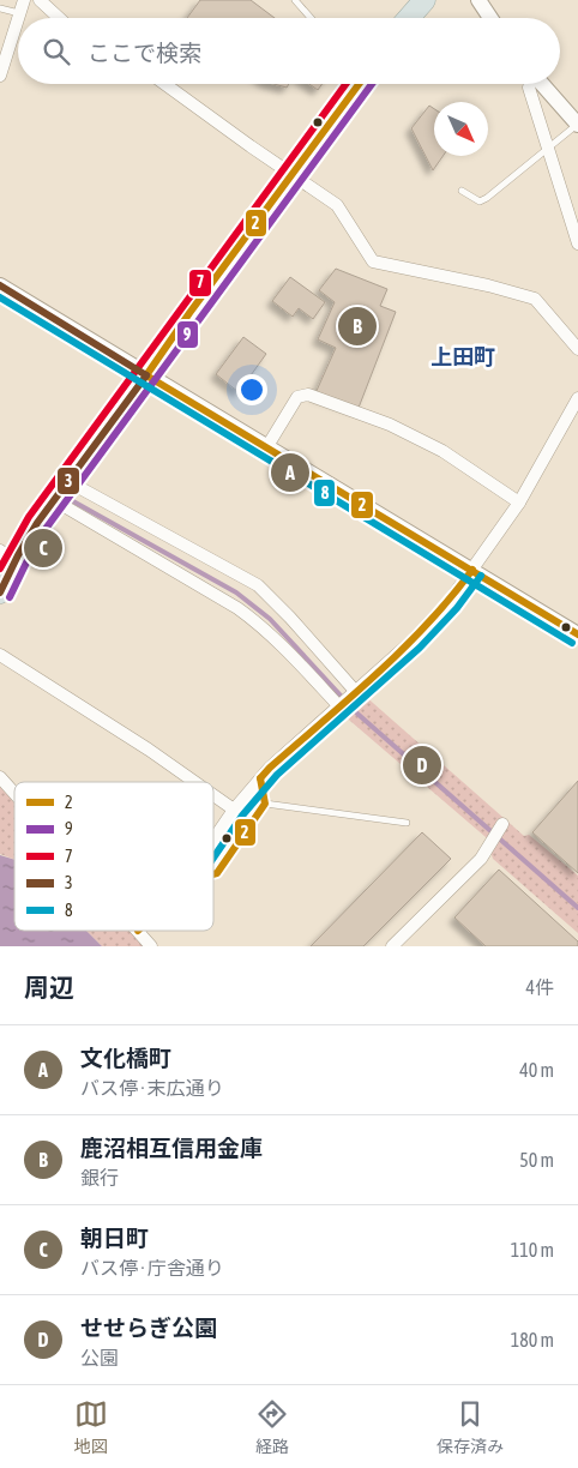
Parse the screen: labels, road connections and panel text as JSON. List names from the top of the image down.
{
  "districts": ["上田町"],
  "lines": [
    "transit line 2",
    "transit line 9",
    "transit line 7",
    "transit line 3",
    "transit line 8"
  ],
  "legend": [
    "2",
    "9",
    "7",
    "3",
    "8"
  ],
  "north": "bottom right",
  "page": {
    "search": "ここで検索",
    "pins": [
      "B",
      "A",
      "C",
      "D"
    ],
    "heading": ["周辺", "4件"],
    "list": [
      {
        "mark": "A",
        "name": "文化橋町",
        "note": "バス停 · 末広通り",
        "value": "40 m"
      },
      {
        "mark": "B",
        "name": "鹿沼相互信用金庫",
        "note": "銀行",
        "value": "50 m"
      },
      {
        "mark": "C",
        "name": "朝日町",
        "note": "バス停 · 庁舎通り",
        "value": "110 m"
      },
      {
        "mark": "D",
        "name": "せせらぎ公園",
        "note": "公園",
        "value": "180 m"
      }
    ],
    "nav": ["地図", "経路", "保存済み"]
  }
}
